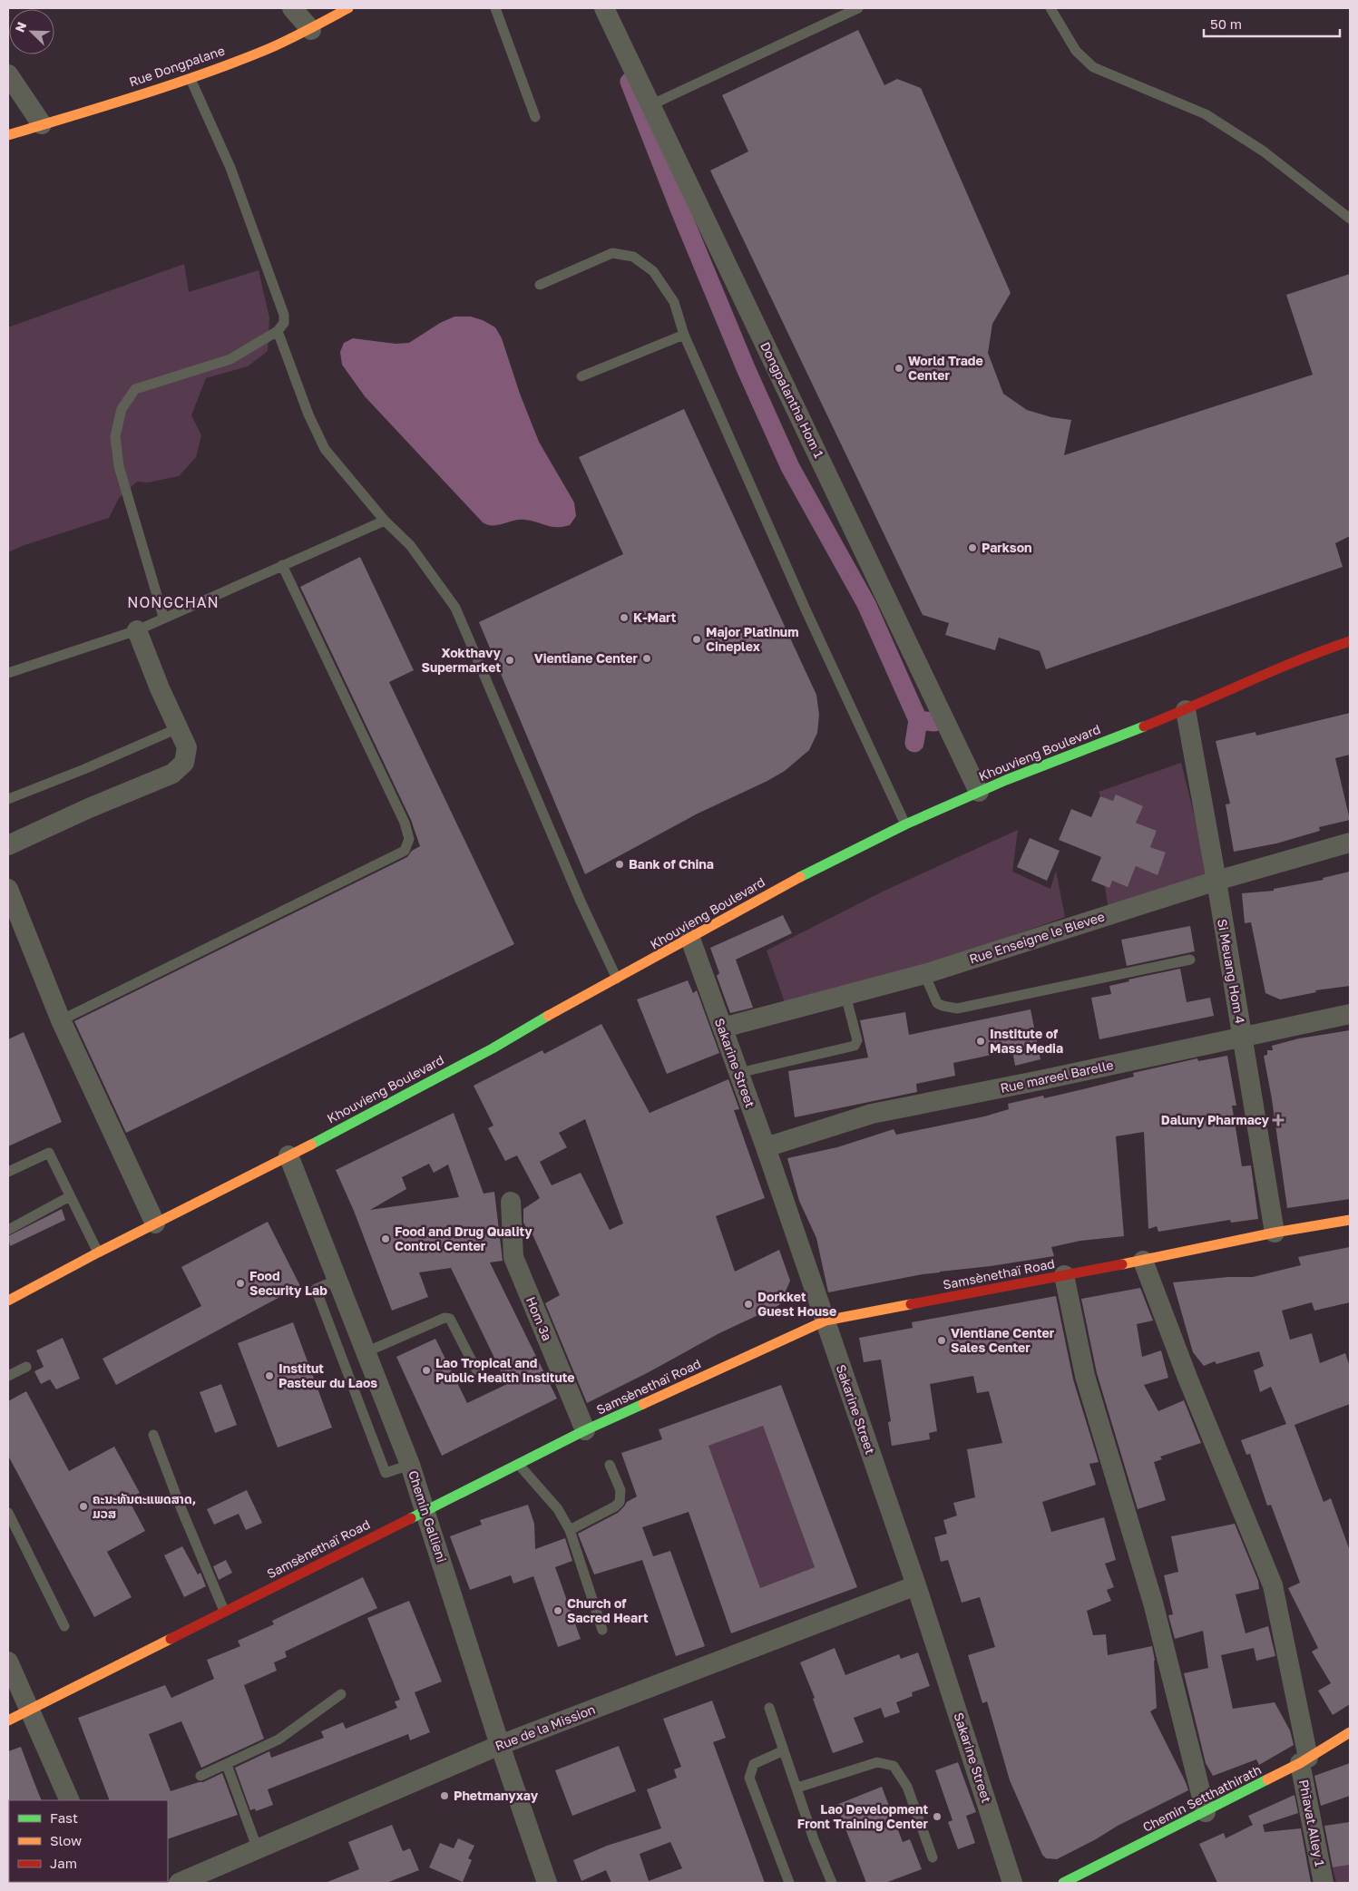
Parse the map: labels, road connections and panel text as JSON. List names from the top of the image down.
{
  "streets": {
    "street": [
      "Rue Dongpalane",
      "Dongpalantha Hom 1",
      "Khouvieng Boulevard",
      "Rue Enseigne le Blevee",
      "Si Meuang Hom 4",
      "Sakarine Street",
      "Rue mareel Barelle",
      "Samsènethaï Road",
      "Hom 3a",
      "Chemin Gallieni",
      "Rue de la Mission",
      "Chemin Setthathirath",
      "Phīavat Alley 1"
    ]
  },
  "crossings": [
    ["Dongpalantha Hom 1", "Khouvieng Boulevard"],
    ["Khouvieng Boulevard", "Si Meuang Hom 4"],
    ["Khouvieng Boulevard", "Sakarine Street"],
    ["Khouvieng Boulevard", "Chemin Gallieni"],
    ["Rue Enseigne le Blevee", "Si Meuang Hom 4"],
    ["Rue Enseigne le Blevee", "Sakarine Street"],
    ["Si Meuang Hom 4", "Rue mareel Barelle"],
    ["Si Meuang Hom 4", "Samsènethaï Road"],
    ["Sakarine Street", "Rue mareel Barelle"],
    ["Sakarine Street", "Samsènethaï Road"],
    ["Sakarine Street", "Rue de la Mission"],
    ["Samsènethaï Road", "Hom 3a"],
    ["Samsènethaï Road", "Chemin Gallieni"],
    ["Samsènethaï Road", "Phīavat Alley 1"],
    ["Chemin Gallieni", "Rue de la Mission"],
    ["Chemin Setthathirath", "Phīavat Alley 1"]
  ],
  "districts": ["NONGCHAN"],
  "places": {
    "other": [
      "World Trade Center",
      "Parkson",
      "K-Mart",
      "Major Platinum Cineplex",
      "Vientiane Center",
      "Xokthavy Supermarket",
      "Bank of China",
      "Institute of Mass Media",
      "Food and Drug Quality Control Center",
      "Food Security Lab",
      "Dorkket Guest House",
      "Vientiane Center Sales Center",
      "Lao Tropical and Public Health Institute",
      "Institut Pasteur du Laos",
      "ຄະນະທັນຕະແພດສາດ, ມວສ",
      "Church of Sacred Heart",
      "Phetmanyxay",
      "Lao Development Front Training Center"
    ],
    "health": ["Daluny Pharmacy"]
  },
  "legend": ["Fast", "Slow", "Jam"],
  "scale_bar": "50 m",
  "north": "top left"
}
